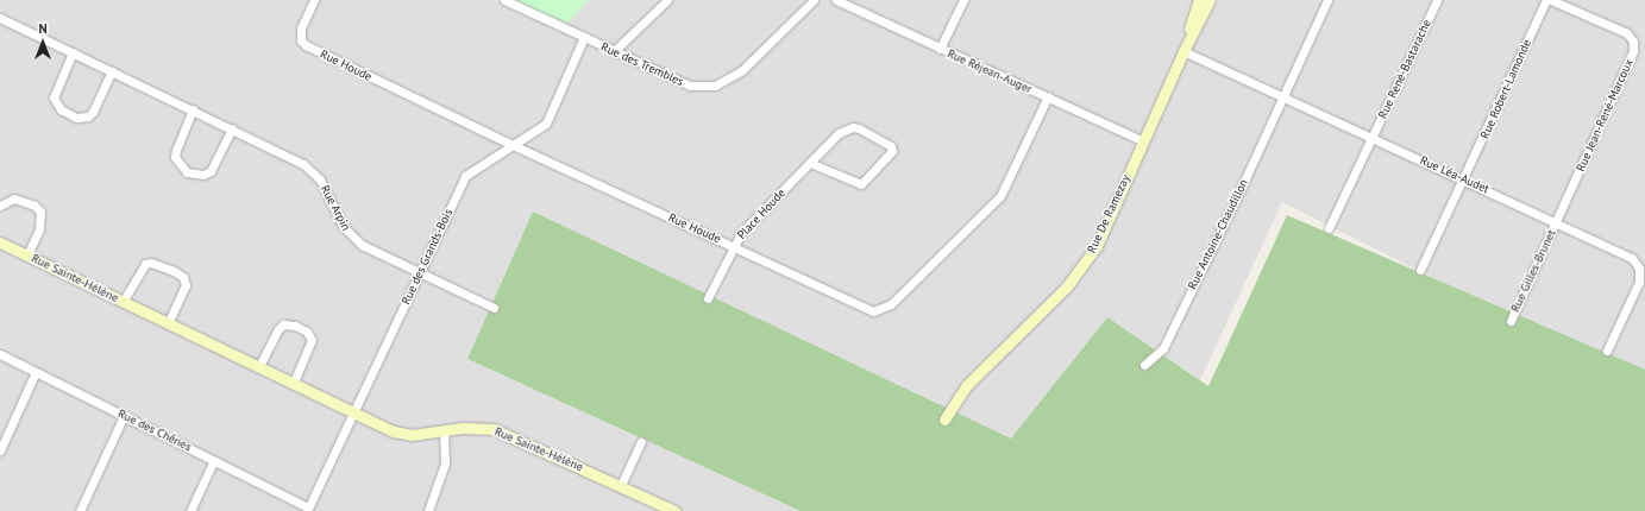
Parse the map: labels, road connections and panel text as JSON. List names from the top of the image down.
{
  "streets": {
    "street": [
      "Rue des Trembles",
      "Rue Houde",
      "Rue René-Bastarache",
      "Rue Réjean-Auger",
      "Rue Robert-Lamonde",
      "Rue Jean-René-Marcoux",
      "Rue Léa-Audet",
      "Rue Arpin",
      "Place Houde",
      "Rue De Ramezay",
      "Rue Antoine-Chaudillon",
      "Rue des Grands-Bois",
      "Rue Gilles-Brunet",
      "Rue Sainte-Hélène",
      "Rue des Chênes"
    ]
  },
  "crossings": [
    ["Rue des Trembles", "Rue des Grands-Bois"],
    ["Rue Houde", "Rue Réjean-Auger"],
    ["Rue Houde", "Place Houde"],
    ["Rue Houde", "Rue des Grands-Bois"],
    ["Rue René-Bastarache", "Rue Léa-Audet"],
    ["Rue Réjean-Auger", "Rue De Ramezay"],
    ["Rue Robert-Lamonde", "Rue Léa-Audet"],
    ["Rue Jean-René-Marcoux", "Rue Léa-Audet"],
    ["Rue Jean-René-Marcoux", "Rue Gilles-Brunet"],
    ["Rue Léa-Audet", "Rue De Ramezay"],
    ["Rue Léa-Audet", "Rue Antoine-Chaudillon"],
    ["Rue Léa-Audet", "Rue Gilles-Brunet"],
    ["Rue Arpin", "Rue des Grands-Bois"],
    ["Rue des Grands-Bois", "Rue Sainte-Hélène"],
    ["Rue des Grands-Bois", "Rue des Chênes"]
  ],
  "north": "top"
}
